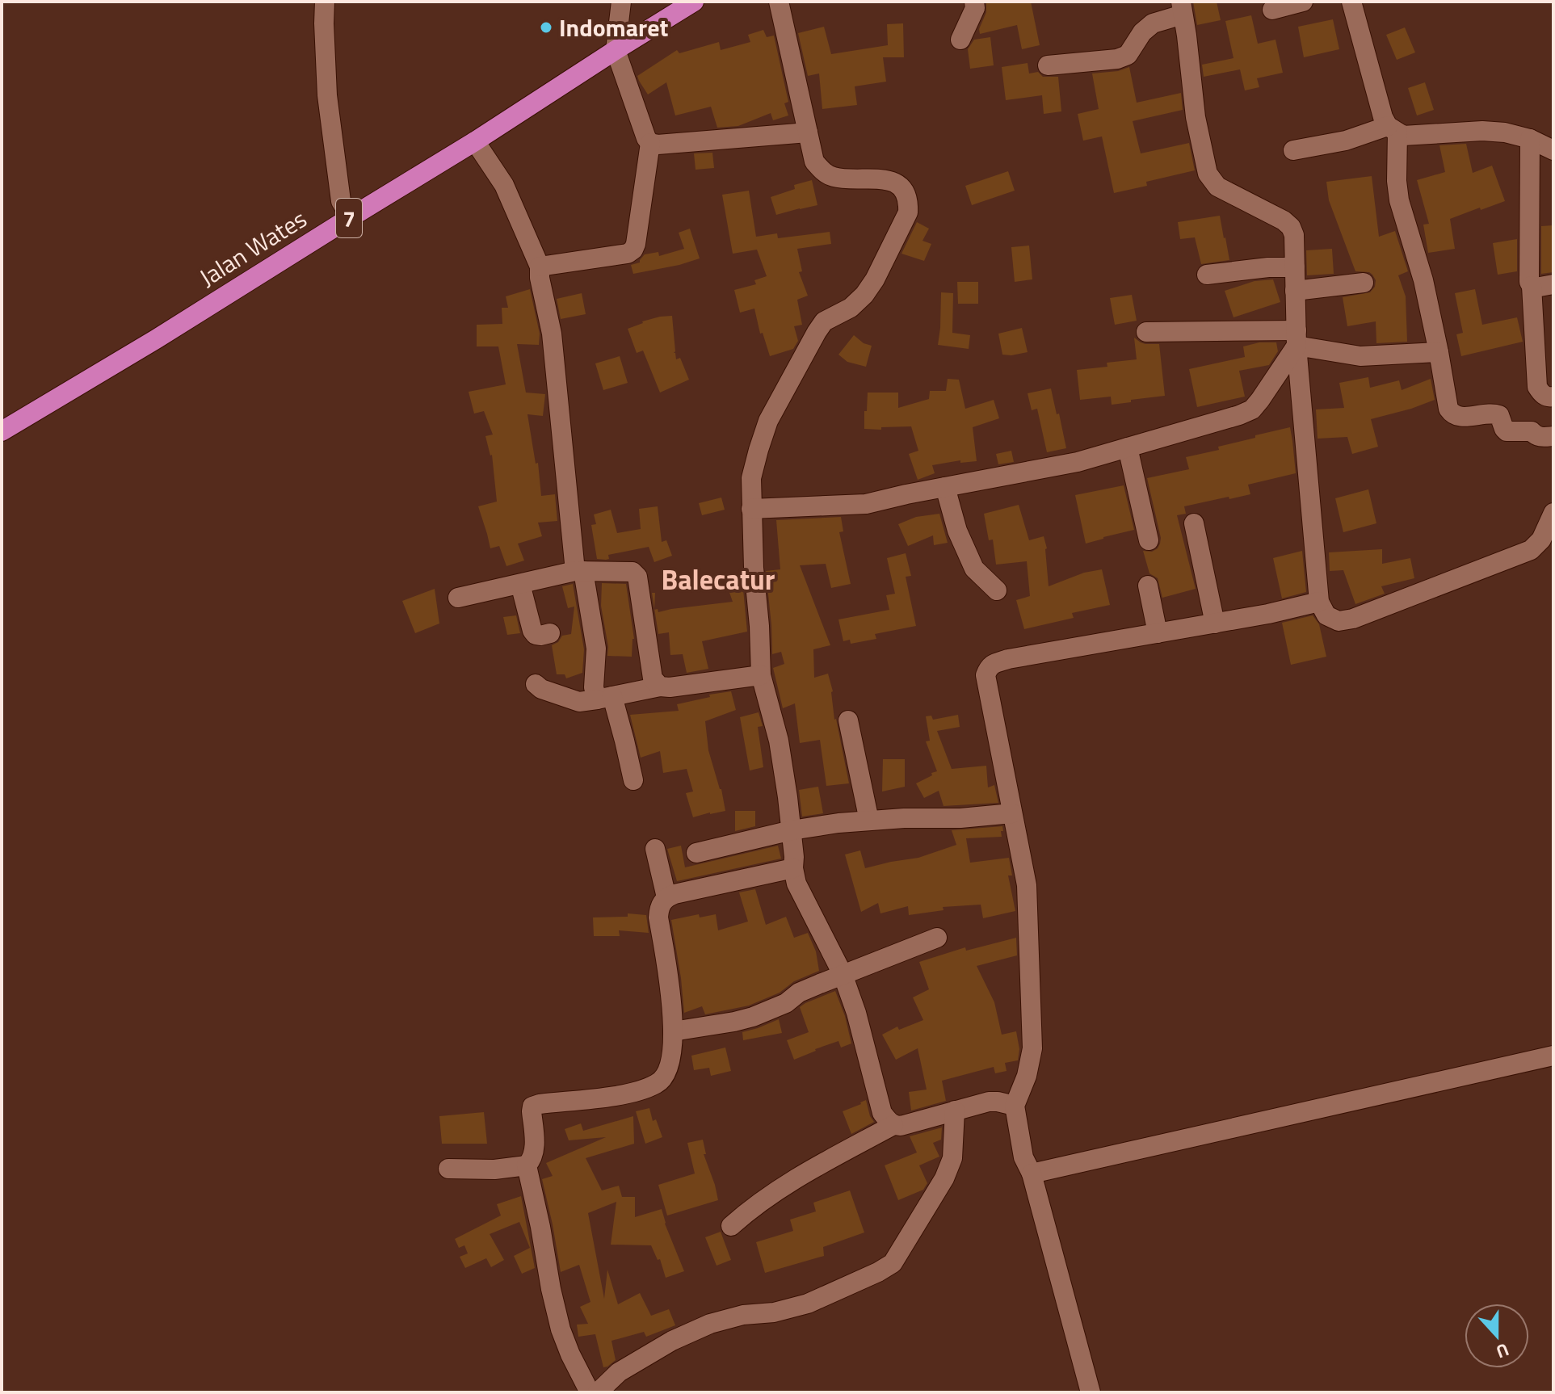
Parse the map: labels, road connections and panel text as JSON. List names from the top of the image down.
{
  "streets": {
    "highway": ["7", "Jalan Wates"]
  },
  "districts": ["Balecatur"],
  "places": ["Indomaret"],
  "north": "bottom"
}
